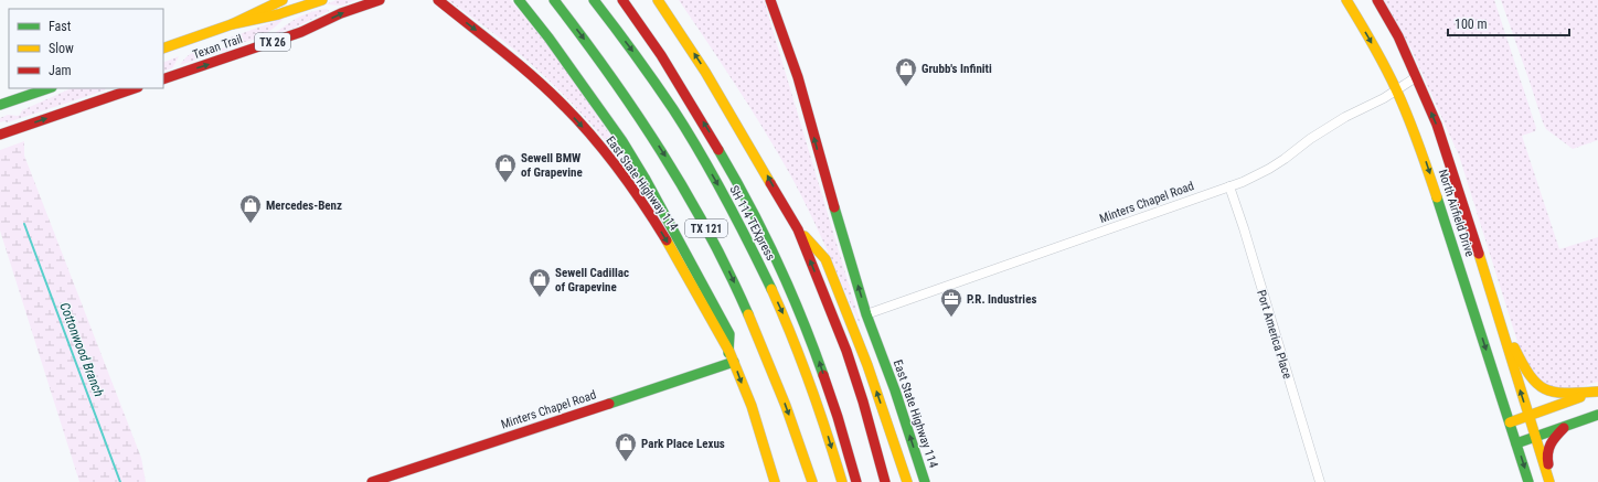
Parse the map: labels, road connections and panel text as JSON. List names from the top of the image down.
{
  "streets": {
    "main road": [
      "TX 26",
      "Texan Trail",
      "East State Highway 114",
      "Minters Chapel Road",
      "North Airfield Drive",
      "SH 114 TEXpress",
      "TX 121"
    ],
    "street": ["Port America Place"]
  },
  "crossings": [
    ["East State Highway 114", "Minters Chapel Road"],
    ["Minters Chapel Road", "North Airfield Drive"],
    ["Minters Chapel Road", "Port America Place"]
  ],
  "water": ["Cottonwood Branch"],
  "places": {
    "shop": [
      "Grubb's Infiniti",
      "Sewell BMW of Grapevine",
      "Mercedes-Benz",
      "Sewell Cadillac of Grapevine",
      "Park Place Lexus"
    ],
    "office": ["P.R. Industries"]
  },
  "legend": ["Fast", "Slow", "Jam"],
  "scale_bar": "100 m"
}
